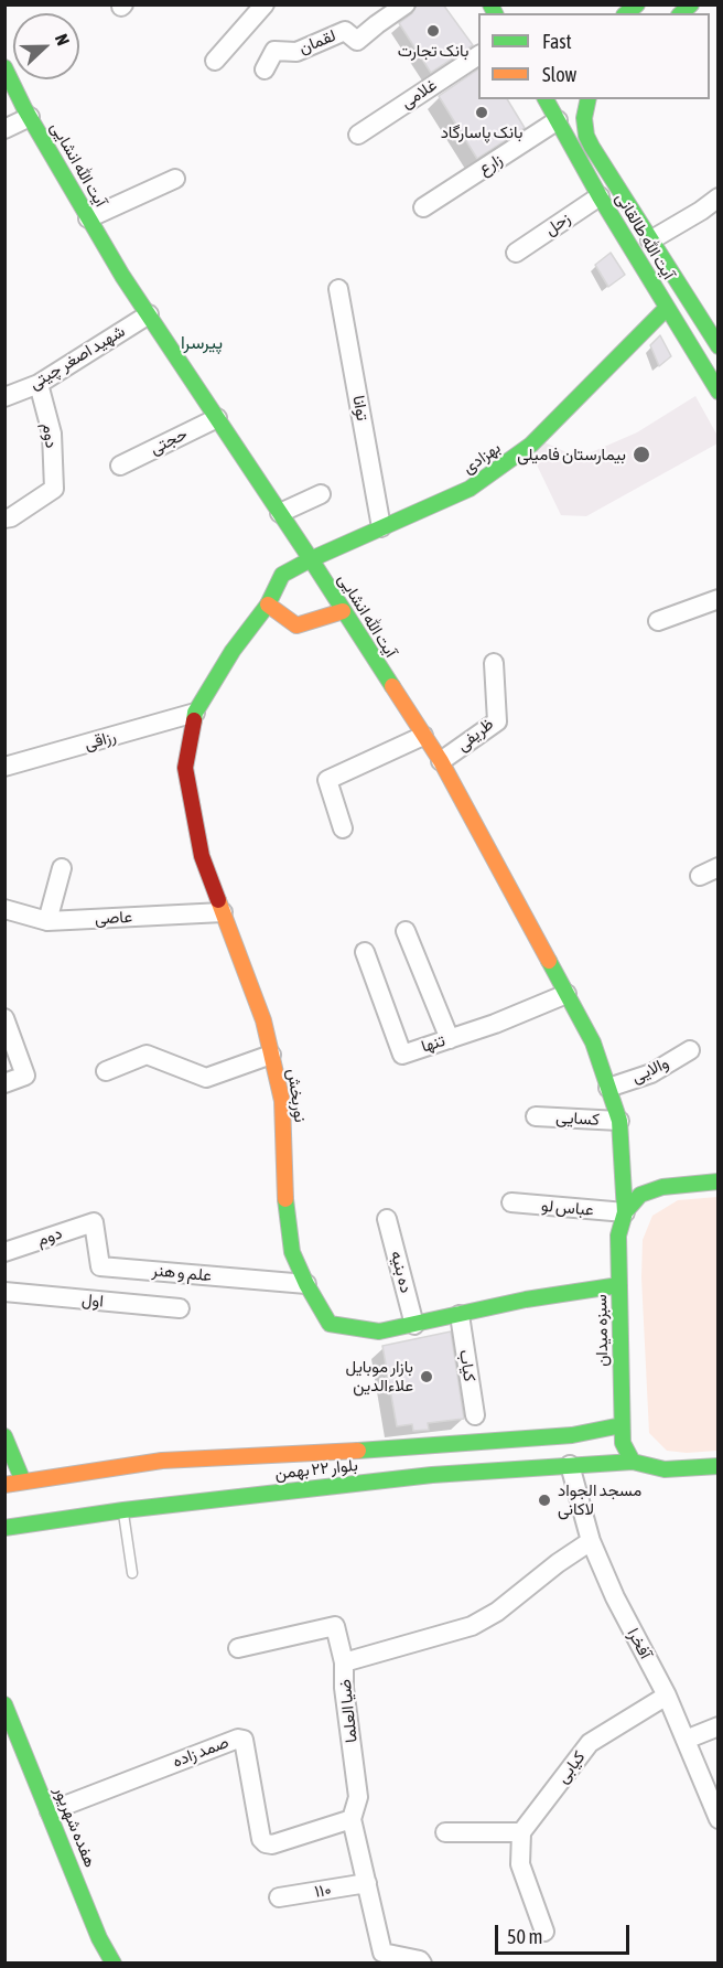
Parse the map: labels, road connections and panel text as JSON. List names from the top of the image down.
{
  "streets": {
    "street": [
      "لقمان",
      "غلامی",
      "آیت الله انشایی",
      "زارع",
      "زحل",
      "آیت الله طالقانی",
      "شهید اصغر چیتی",
      "توانا",
      "دوم",
      "حجتی",
      "بهزادی",
      "ظریفی",
      "رزاقی",
      "عاصی",
      "تنها",
      "والایی",
      "نوربخش",
      "کسایی",
      "عباس لو",
      "ده بنیه",
      "علم و هنر",
      "اول",
      "سبزه میدان",
      "کیاب",
      "بلوار ۲۲ بهمن",
      "آفخرا",
      "ضیا العلما",
      "صمد زاده",
      "کیابی",
      "هفده شهریور",
      "۱۱۰"
    ]
  },
  "crossings": [
    ["آیت الله انشایی", "شهید اصغر چیتی"],
    ["آیت الله انشایی", "حجتی"],
    ["آیت الله انشایی", "بهزادی"],
    ["آیت الله انشایی", "ظریفی"],
    ["آیت الله انشایی", "تنها"],
    ["آیت الله انشایی", "والایی"],
    ["آیت الله انشایی", "نوربخش"],
    ["آیت الله انشایی", "کسایی"],
    ["آیت الله انشایی", "عباس لو"],
    ["آیت الله انشایی", "سبزه میدان"],
    ["زارع", "آیت الله طالقانی"],
    ["زحل", "آیت الله طالقانی"],
    ["آیت الله طالقانی", "بهزادی"],
    ["شهید اصغر چیتی", "دوم"],
    ["توانا", "بهزادی"],
    ["دوم", "علم و هنر"],
    ["بهزادی", "نوربخش"],
    ["رزاقی", "نوربخش"],
    ["عاصی", "نوربخش"],
    ["نوربخش", "ده بنیه"],
    ["نوربخش", "علم و هنر"],
    ["نوربخش", "سبزه میدان"],
    ["نوربخش", "کیاب"],
    ["عباس لو", "سبزه میدان"],
    ["سبزه میدان", "بلوار ۲۲ بهمن"],
    ["بلوار ۲۲ بهمن", "آفخرا"],
    ["آفخرا", "ضیا العلما"],
    ["آفخرا", "کیابی"],
    ["ضیا العلما", "صمد زاده"],
    ["ضیا العلما", "۱۱۰"],
    ["صمد زاده", "هفده شهریور"]
  ],
  "districts": ["پیرسرا"],
  "places": [
    "بانک تجارت",
    "بانک پاسارگاد",
    "بیمارستان فامیلی",
    "بازار موبایل علاءالدین",
    "مسجد الجواد لاکانی"
  ],
  "legend": ["Fast", "Slow"],
  "scale_bar": "50 m",
  "north": "right"
}
